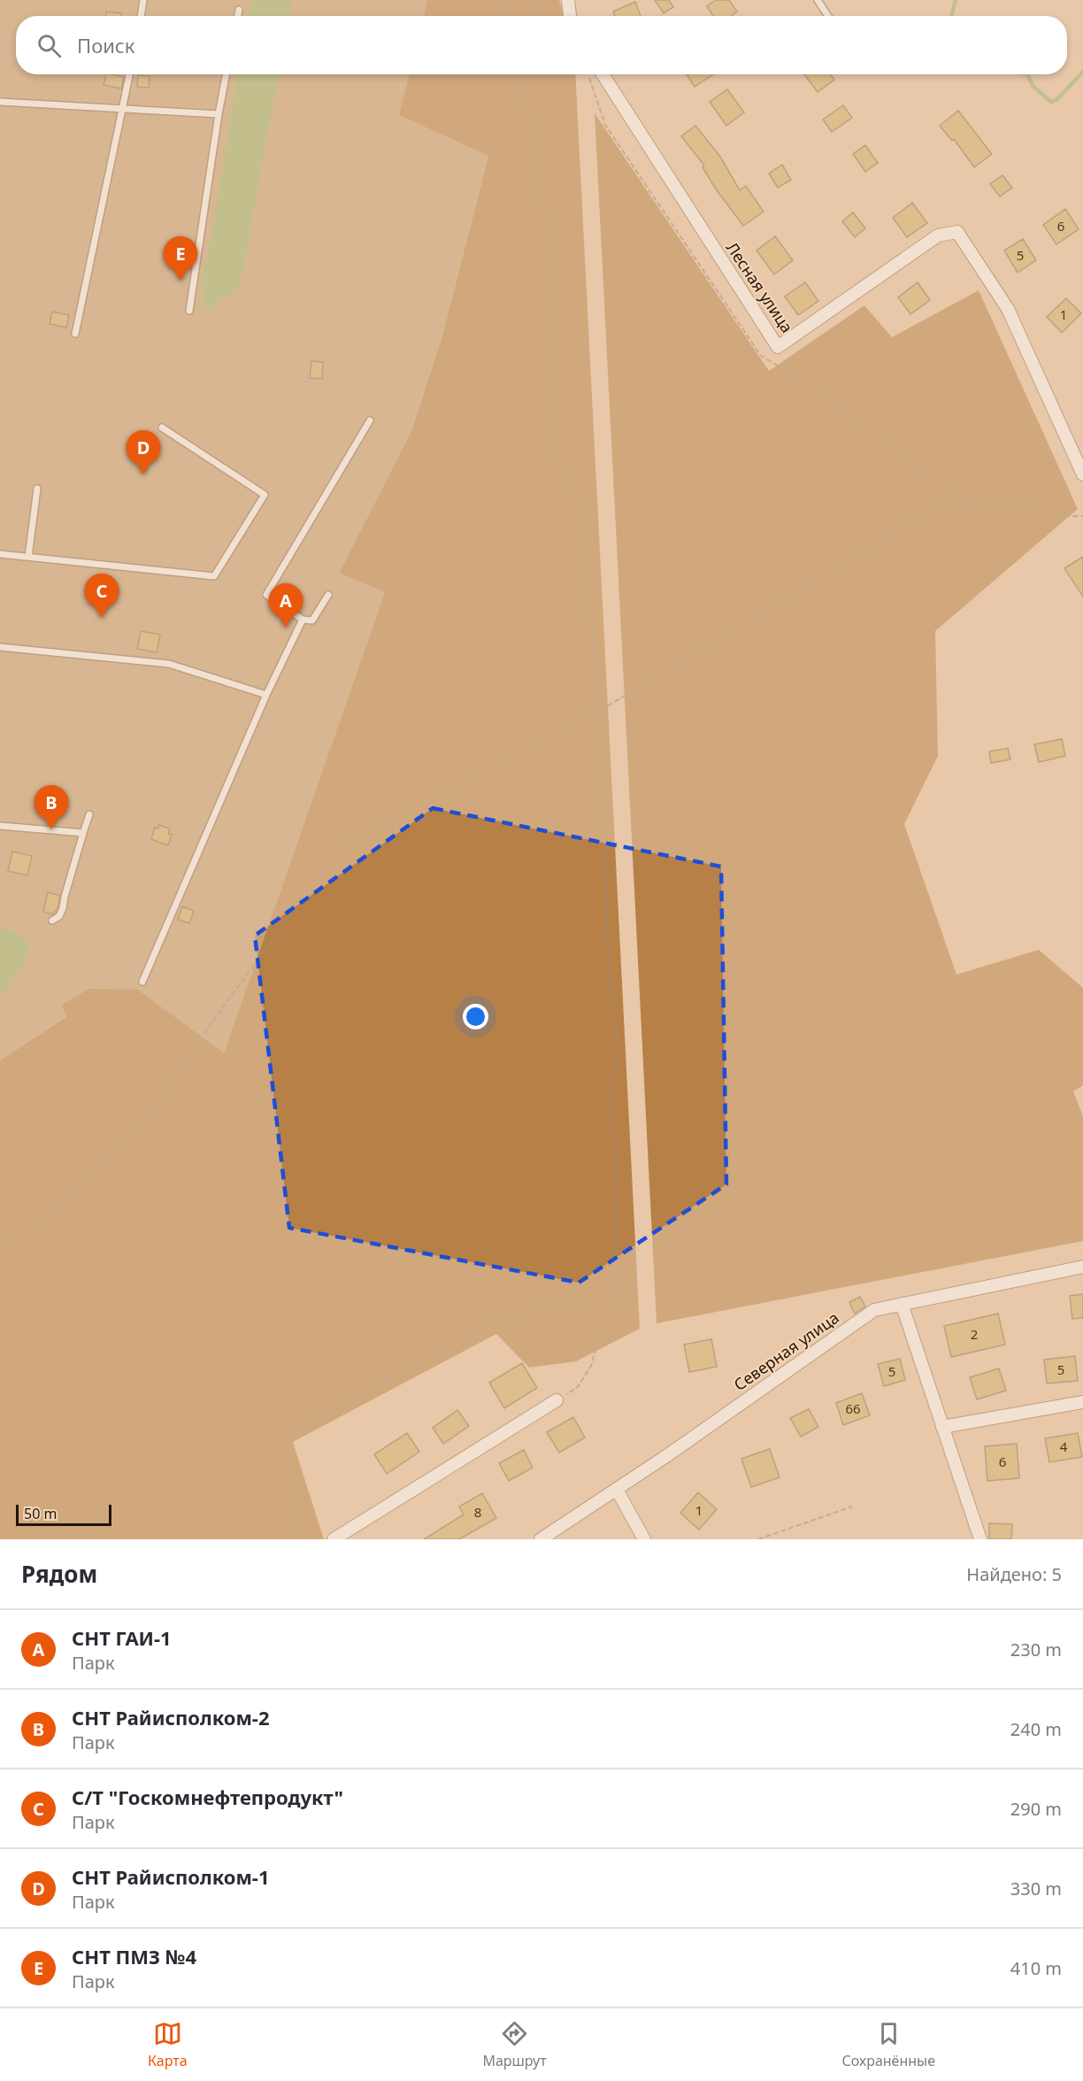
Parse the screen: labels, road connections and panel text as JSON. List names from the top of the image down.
{
  "streets": {
    "street": ["Лесная улица", "Северная улица"]
  },
  "house_numbers": [
    "6",
    "5",
    "1",
    "2",
    "5",
    "5",
    "66",
    "4",
    "6",
    "1",
    "8"
  ],
  "scale_bar": "50 m",
  "page": {
    "search": "Поиск",
    "pins": [
      "E",
      "D",
      "C",
      "A",
      "B"
    ],
    "scale": "50 m",
    "heading": ["Рядом", "Найдено: 5"],
    "list": [
      {
        "mark": "A",
        "name": "СНТ ГАИ-1",
        "note": "Парк",
        "value": "230 m"
      },
      {
        "mark": "B",
        "name": "СНТ Райисполком-2",
        "note": "Парк",
        "value": "240 m"
      },
      {
        "mark": "C",
        "name": "С/Т \"Госкомнефтепродукт\"",
        "note": "Парк",
        "value": "290 m"
      },
      {
        "mark": "D",
        "name": "СНТ Райисполком-1",
        "note": "Парк",
        "value": "330 m"
      },
      {
        "mark": "E",
        "name": "СНТ ПМЗ №4",
        "note": "Парк",
        "value": "410 m"
      }
    ],
    "nav": ["Карта", "Маршрут", "Сохранённые"]
  }
}
